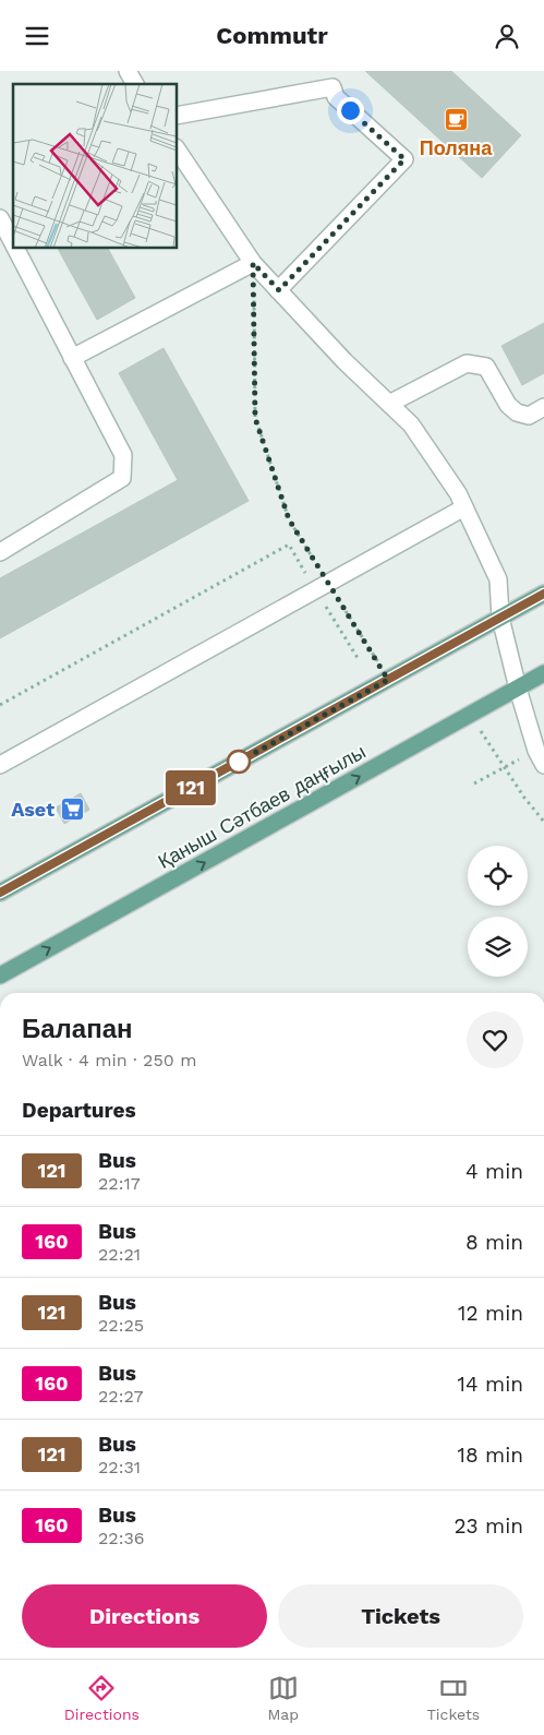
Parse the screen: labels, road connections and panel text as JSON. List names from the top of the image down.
{
  "streets": {
    "main road": ["Қаныш Сәтбаев даңғылы"]
  },
  "places": {
    "cafe": ["Поляна"],
    "supermarket": ["Aset"]
  },
  "lines": ["bus line 121"],
  "page": {
    "header": "Commutr",
    "on_map": "121",
    "heading": [
      ["Балапан", "Walk · 4 min · 250 m"],
      "Departures"
    ],
    "list": [
      {
        "mark": "121",
        "name": "Bus",
        "note": "22:17",
        "value": "4 min"
      },
      {
        "mark": "160",
        "name": "Bus",
        "note": "22:21",
        "value": "8 min"
      },
      {
        "mark": "121",
        "name": "Bus",
        "note": "22:25",
        "value": "12 min"
      },
      {
        "mark": "160",
        "name": "Bus",
        "note": "22:27",
        "value": "14 min"
      },
      {
        "mark": "121",
        "name": "Bus",
        "note": "22:31",
        "value": "18 min"
      },
      {
        "mark": "160",
        "name": "Bus",
        "note": "22:36",
        "value": "23 min"
      }
    ],
    "buttons": ["Directions", "Tickets"],
    "tabs": ["Directions", "Map", "Tickets"]
  }
}
